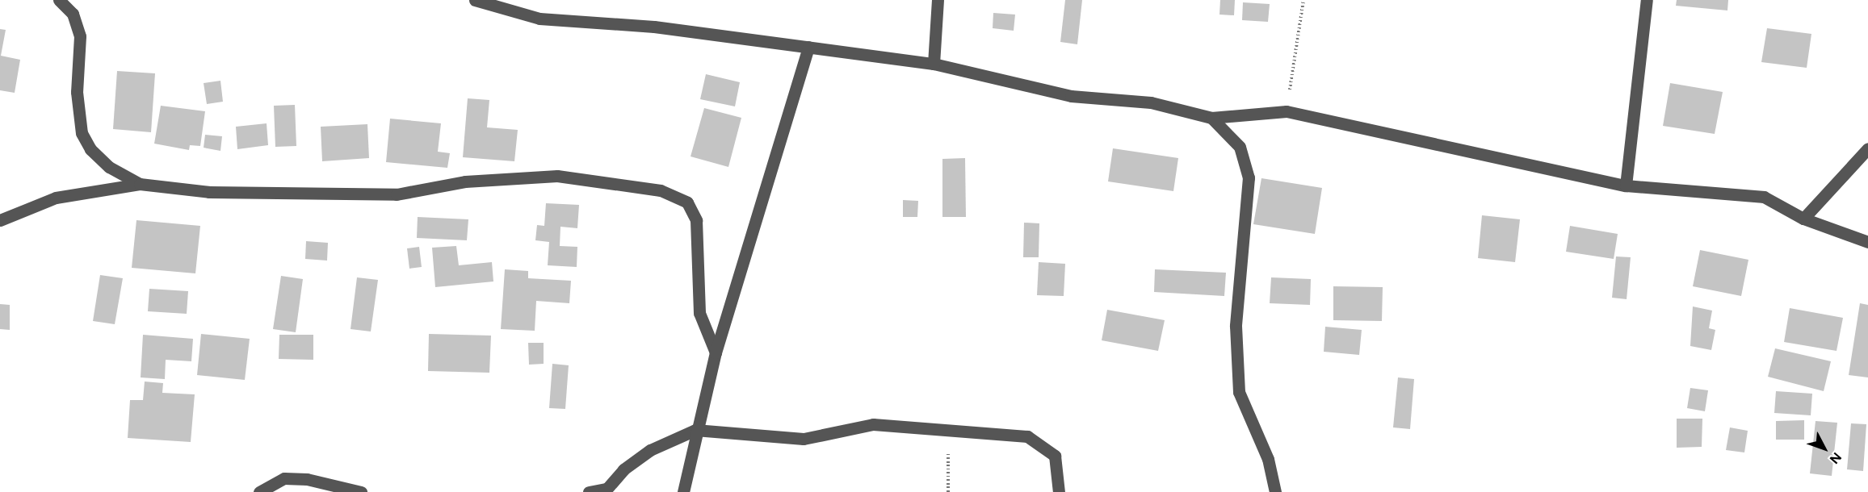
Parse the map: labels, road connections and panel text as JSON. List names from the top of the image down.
{
  "north": "bottom right"
}
